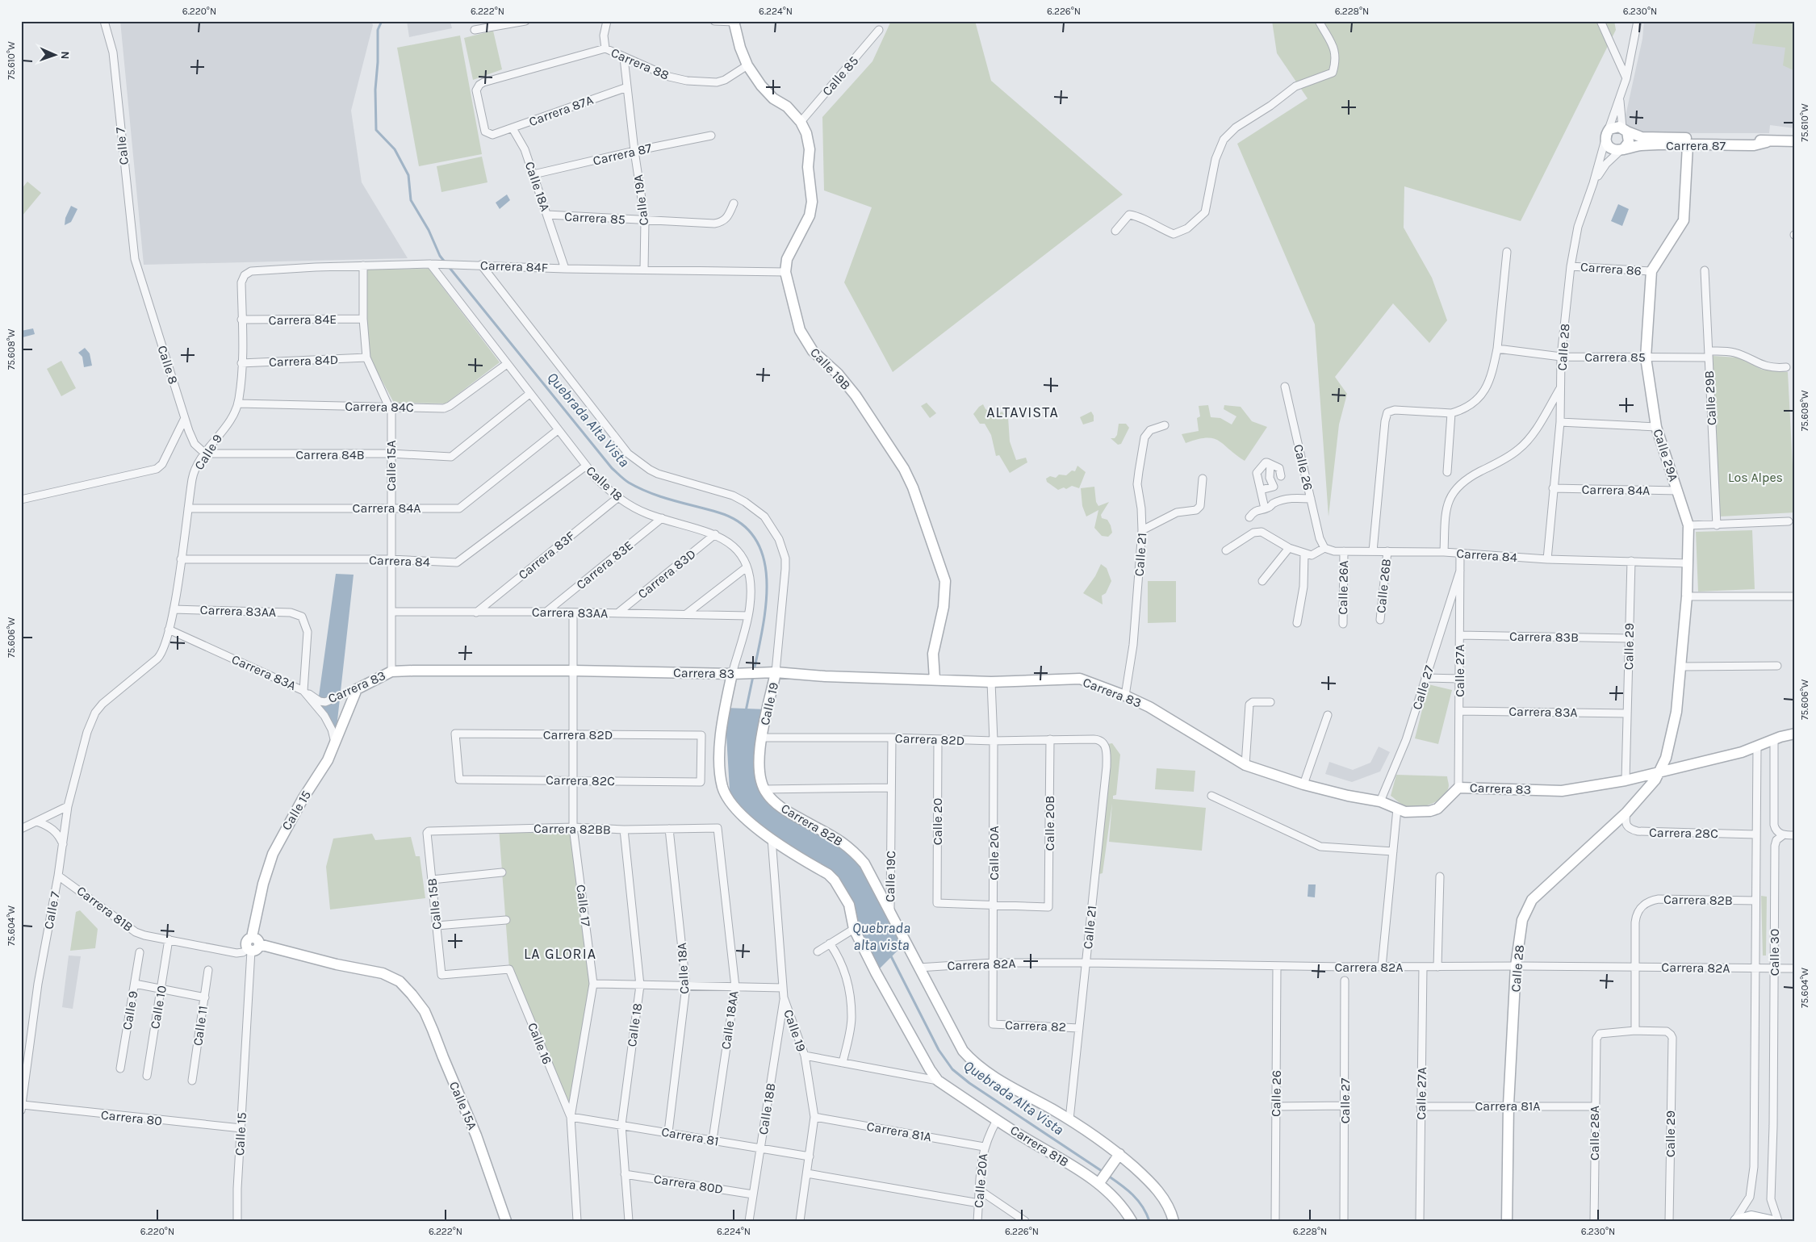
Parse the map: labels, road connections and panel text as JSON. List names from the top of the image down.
{
  "streets": {
    "street": [
      "Carrera 88",
      "Calle 85",
      "Carrera 87A",
      "Carrera 87",
      "Calle 7",
      "Calle 18A",
      "Calle 19A",
      "Carrera 85",
      "Carrera 84F",
      "Carrera 86",
      "Carrera 84E",
      "Calle 28",
      "Carrera 84D",
      "Calle 8",
      "Calle 19B",
      "Calle 29B",
      "Carrera 84C",
      "Calle 9",
      "Carrera 84B",
      "Calle 29A",
      "Calle 15A",
      "Calle 26",
      "Calle 18",
      "Carrera 84A",
      "Calle 21",
      "Carrera 83F",
      "Carrera 84",
      "Carrera 83E",
      "Carrera 83D",
      "Calle 26B",
      "Calle 26A",
      "Carrera 83AA",
      "Carrera 83B",
      "Calle 29",
      "Calle 27A",
      "Carrera 83A",
      "Carrera 83",
      "Calle 27",
      "Calle 19",
      "Carrera 82D",
      "Carrera 82C",
      "Calle 15",
      "Calle 20",
      "Calle 20B",
      "Carrera 82B",
      "Carrera 82BB",
      "Carrera 28C",
      "Calle 20A",
      "Calle 19C",
      "Calle 15B",
      "Calle 17",
      "Carrera 81B",
      "Calle 30",
      "Carrera 82A",
      "Calle 10",
      "Calle 18AA",
      "Calle 11",
      "Carrera 82",
      "Calle 16",
      "Carrera 81A",
      "Calle 18B",
      "Carrera 80",
      "Calle 28A",
      "Carrera 81",
      "Carrera 80D"
    ]
  },
  "crossings": [
    ["Carrera 88", "Carrera 87A"],
    ["Carrera 88", "Calle 19A"],
    ["Carrera 88", "Calle 19B"],
    ["Calle 85", "Calle 19B"],
    ["Carrera 87A", "Calle 18A"],
    ["Carrera 87A", "Calle 19A"],
    ["Carrera 87", "Calle 18A"],
    ["Carrera 87", "Calle 19A"],
    ["Carrera 87", "Calle 28"],
    ["Carrera 87", "Calle 29A"],
    ["Calle 7", "Calle 8"],
    ["Calle 7", "Calle 9"],
    ["Calle 7", "Carrera 81B"],
    ["Calle 7", "Carrera 80"],
    ["Calle 18A", "Carrera 85"],
    ["Calle 18A", "Carrera 84F"],
    ["Calle 18A", "Carrera 82BB"],
    ["Calle 18A", "Carrera 81"],
    ["Calle 19A", "Carrera 85"],
    ["Calle 19A", "Carrera 84F"],
    ["Carrera 85", "Calle 28"],
    ["Carrera 85", "Calle 29B"],
    ["Carrera 85", "Calle 29A"],
    ["Carrera 84F", "Calle 19B"],
    ["Carrera 84F", "Calle 9"],
    ["Carrera 84F", "Calle 15A"],
    ["Carrera 84F", "Calle 18"],
    ["Carrera 84F", "Calle 19"],
    ["Carrera 86", "Calle 28"],
    ["Carrera 86", "Calle 29A"],
    ["Carrera 84E", "Calle 9"],
    ["Carrera 84E", "Calle 15A"],
    ["Calle 28", "Calle 29A"],
    ["Calle 28", "Carrera 84A"],
    ["Calle 28", "Carrera 84"],
    ["Calle 28", "Carrera 83"],
    ["Calle 28", "Carrera 28C"],
    ["Calle 28", "Carrera 82A"],
    ["Calle 28", "Carrera 81A"],
    ["Carrera 84D", "Calle 9"],
    ["Carrera 84D", "Calle 15A"],
    ["Calle 8", "Calle 9"],
    ["Calle 8", "Carrera 84B"],
    ["Calle 19B", "Carrera 83"],
    ["Carrera 84C", "Calle 9"],
    ["Carrera 84C", "Calle 15A"],
    ["Carrera 84C", "Calle 18"],
    ["Calle 9", "Carrera 84B"],
    ["Calle 9", "Carrera 84A"],
    ["Calle 9", "Carrera 84"],
    ["Calle 9", "Carrera 83AA"],
    ["Calle 9", "Carrera 83A"],
    ["Carrera 84B", "Calle 15A"],
    ["Carrera 84B", "Calle 18"],
    ["Calle 29A", "Carrera 84A"],
    ["Calle 29A", "Carrera 84"],
    ["Calle 29A", "Carrera 83"],
    ["Calle 15A", "Carrera 84A"],
    ["Calle 15A", "Carrera 84"],
    ["Calle 15A", "Carrera 83AA"],
    ["Calle 15A", "Carrera 83"],
    ["Calle 15A", "Carrera 81B"],
    ["Calle 26", "Carrera 84"],
    ["Calle 26", "Carrera 82A"],
    ["Calle 18", "Carrera 84A"],
    ["Calle 18", "Carrera 83F"],
    ["Calle 18", "Carrera 84"],
    ["Calle 18", "Carrera 83E"],
    ["Calle 18", "Carrera 83D"],
    ["Calle 18", "Carrera 83AA"],
    ["Calle 18", "Carrera 83"],
    ["Calle 18", "Carrera 82BB"],
    ["Calle 18", "Carrera 81"],
    ["Calle 18", "Carrera 80D"],
    ["Calle 21", "Carrera 83"],
    ["Calle 21", "Carrera 82D"],
    ["Calle 21", "Calle 19C"],
    ["Calle 21", "Carrera 82A"],
    ["Calle 21", "Carrera 82"],
    ["Carrera 83F", "Carrera 83AA"],
    ["Carrera 84", "Calle 26B"],
    ["Carrera 84", "Calle 26A"],
    ["Carrera 84", "Calle 29"],
    ["Carrera 84", "Calle 27A"],
    ["Carrera 83E", "Carrera 83AA"],
    ["Carrera 83D", "Carrera 83AA"],
    ["Carrera 83AA", "Carrera 83A"],
    ["Carrera 83AA", "Carrera 83"],
    ["Carrera 83AA", "Calle 17"],
    ["Carrera 83B", "Calle 29"],
    ["Carrera 83B", "Calle 27A"],
    ["Calle 29", "Carrera 83A"],
    ["Calle 29", "Carrera 83"],
    ["Calle 29", "Calle 28A"],
    ["Calle 27A", "Carrera 83A"],
    ["Calle 27A", "Carrera 83"],
    ["Calle 27A", "Calle 27"],
    ["Calle 27A", "Carrera 82A"],
    ["Calle 27A", "Carrera 81A"],
    ["Carrera 83A", "Carrera 83"],
    ["Carrera 83A", "Calle 15"],
    ["Carrera 83", "Calle 27"],
    ["Carrera 83", "Calle 19"],
    ["Carrera 83", "Calle 15"],
    ["Carrera 83", "Calle 20A"],
    ["Carrera 83", "Calle 17"],
    ["Carrera 83", "Calle 30"],
    ["Calle 19", "Carrera 82D"],
    ["Calle 19", "Carrera 82B"],
    ["Calle 19", "Carrera 81A"],
    ["Calle 19", "Calle 18B"],
    ["Calle 19", "Carrera 81"],
    ["Carrera 82D", "Carrera 82C"],
    ["Carrera 82D", "Calle 20"],
    ["Carrera 82D", "Calle 20B"],
    ["Carrera 82D", "Calle 20A"],
    ["Carrera 82D", "Calle 19C"],
    ["Carrera 82D", "Calle 17"],
    ["Carrera 82C", "Calle 17"],
    ["Calle 15", "Carrera 81B"],
    ["Calle 15", "Carrera 80"],
    ["Calle 20", "Calle 20B"],
    ["Calle 20", "Calle 20A"],
    ["Calle 20B", "Calle 20A"],
    ["Carrera 82B", "Calle 19C"],
    ["Carrera 82B", "Calle 30"],
    ["Carrera 82B", "Carrera 82A"],
    ["Carrera 82BB", "Calle 15B"],
    ["Carrera 82BB", "Calle 17"],
    ["Carrera 82BB", "Calle 18AA"],
    ["Carrera 28C", "Calle 30"],
    ["Calle 20A", "Carrera 81B"],
    ["Calle 20A", "Carrera 82A"],
    ["Calle 20A", "Carrera 82"],
    ["Calle 20A", "Carrera 81A"],
    ["Calle 19C", "Carrera 82A"],
    ["Calle 15B", "Calle 16"],
    ["Calle 17", "Calle 16"],
    ["Calle 17", "Carrera 81"],
    ["Carrera 81B", "Calle 10"],
    ["Calle 30", "Carrera 82A"],
    ["Calle 18AA", "Carrera 81"],
    ["Calle 16", "Carrera 81"],
    ["Carrera 81A", "Calle 28A"],
    ["Calle 18B", "Carrera 81"],
    ["Calle 18B", "Carrera 80D"]
  ],
  "districts": ["ALTAVISTA", "LA GLORIA"],
  "water": ["Quebrada Alta Vista", "Quebrada alta vista"],
  "parks": ["Los Alpes"],
  "north": "right",
  "coordinates": [
    "6.220°N",
    "6.222°N",
    "6.224°N",
    "6.226°N",
    "6.228°N",
    "6.230°N",
    "75.610°W",
    "75.608°W",
    "75.606°W",
    "75.604°W"
  ]
}
